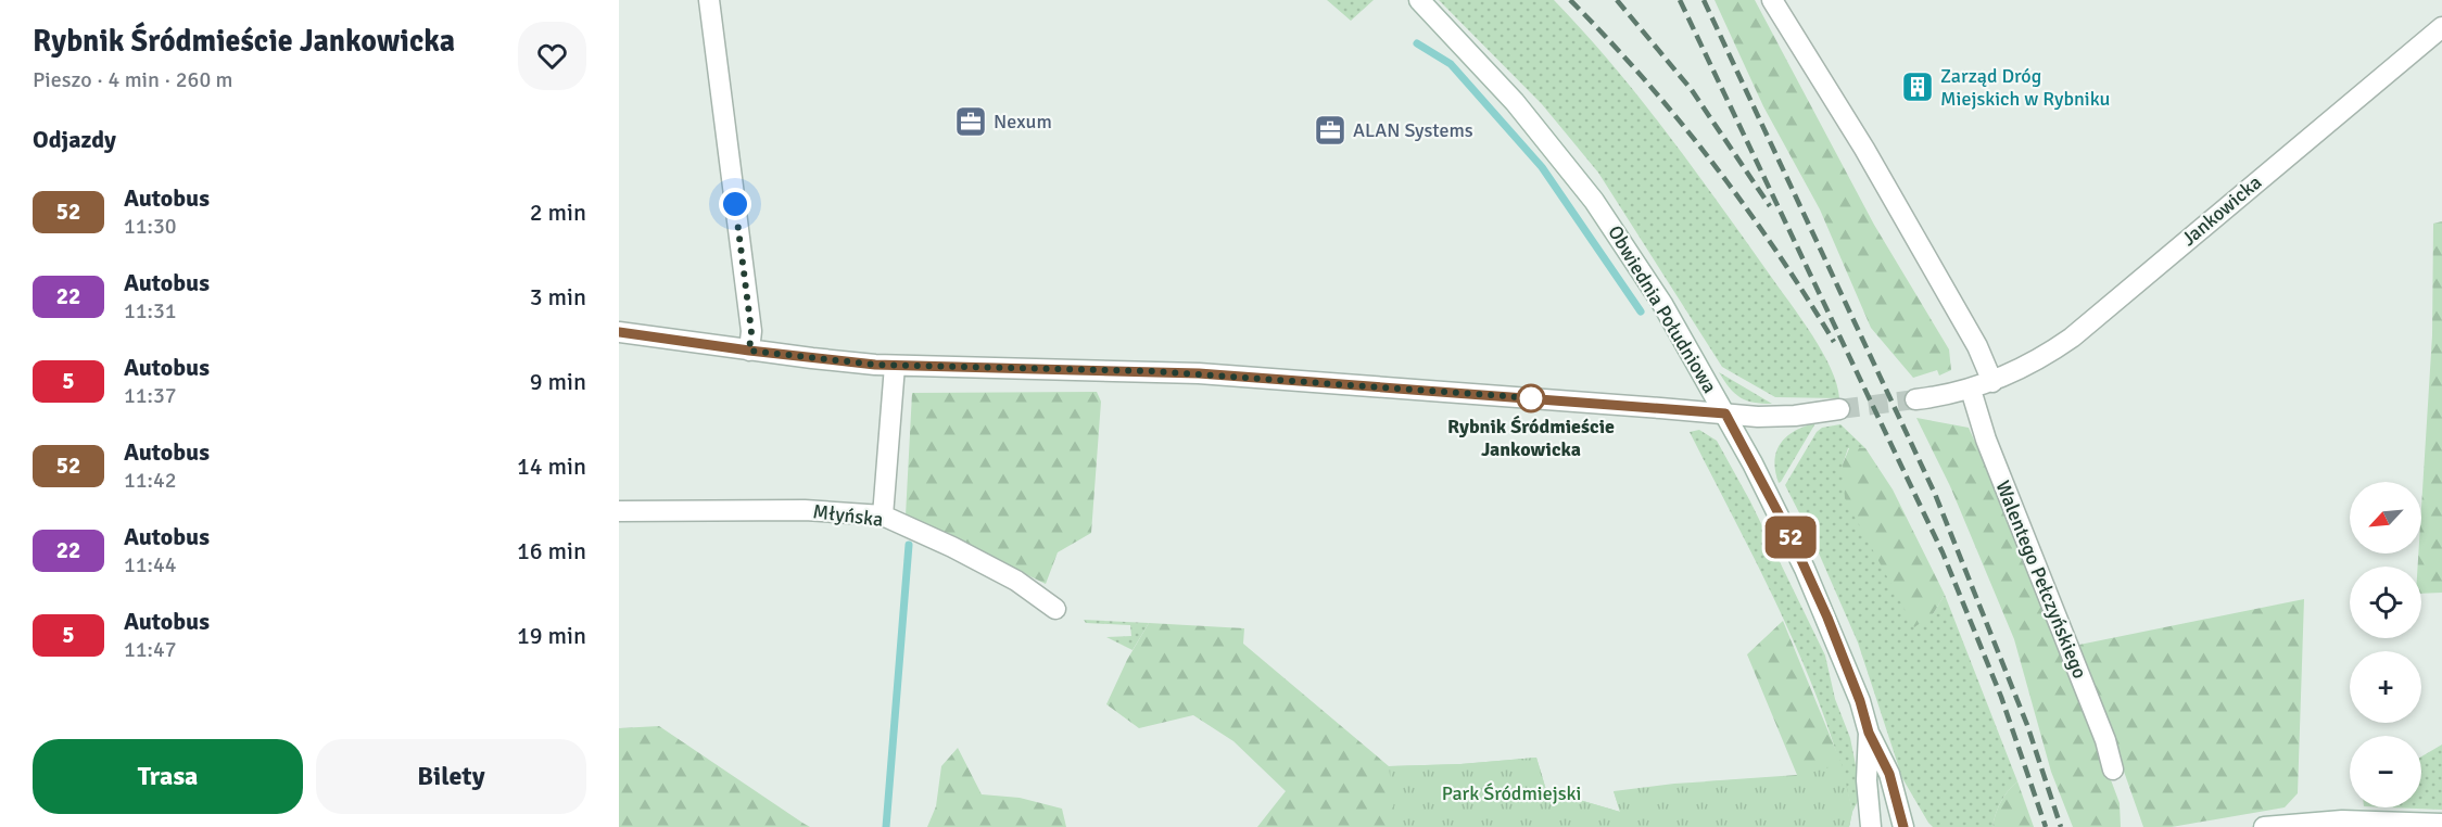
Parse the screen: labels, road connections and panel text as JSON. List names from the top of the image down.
{
  "streets": {
    "street": [
      "Jankowicka",
      "Obwiednia Południowa",
      "Młyńska",
      "Walentego Pełczyńskiego"
    ]
  },
  "crossings": [
    ["Jankowicka", "Walentego Pełczyńskiego"]
  ],
  "parks": ["Park Śródmiejski"],
  "places": {
    "building": ["Zarząd Dróg Miejskich w Rybniku"],
    "office": ["Nexum", "ALAN Systems"],
    "other": ["Rybnik Śródmieście Jankowicka"]
  },
  "lines": ["bus line 52"],
  "north": "bottom left",
  "page": {
    "heading": [
      ["Rybnik Śródmieście Jankowicka", "Pieszo · 4 min · 260 m"],
      "Odjazdy"
    ],
    "on_map": "52",
    "list": [
      {
        "mark": "52",
        "name": "Autobus",
        "note": "11:30",
        "value": "2 min"
      },
      {
        "mark": "22",
        "name": "Autobus",
        "note": "11:31",
        "value": "3 min"
      },
      {
        "mark": "5",
        "name": "Autobus",
        "note": "11:37",
        "value": "9 min"
      },
      {
        "mark": "52",
        "name": "Autobus",
        "note": "11:42",
        "value": "14 min"
      },
      {
        "mark": "22",
        "name": "Autobus",
        "note": "11:44",
        "value": "16 min"
      },
      {
        "mark": "5",
        "name": "Autobus",
        "note": "11:47",
        "value": "19 min"
      }
    ],
    "map_buttons": ["+", "−"],
    "buttons": ["Trasa", "Bilety"]
  }
}
